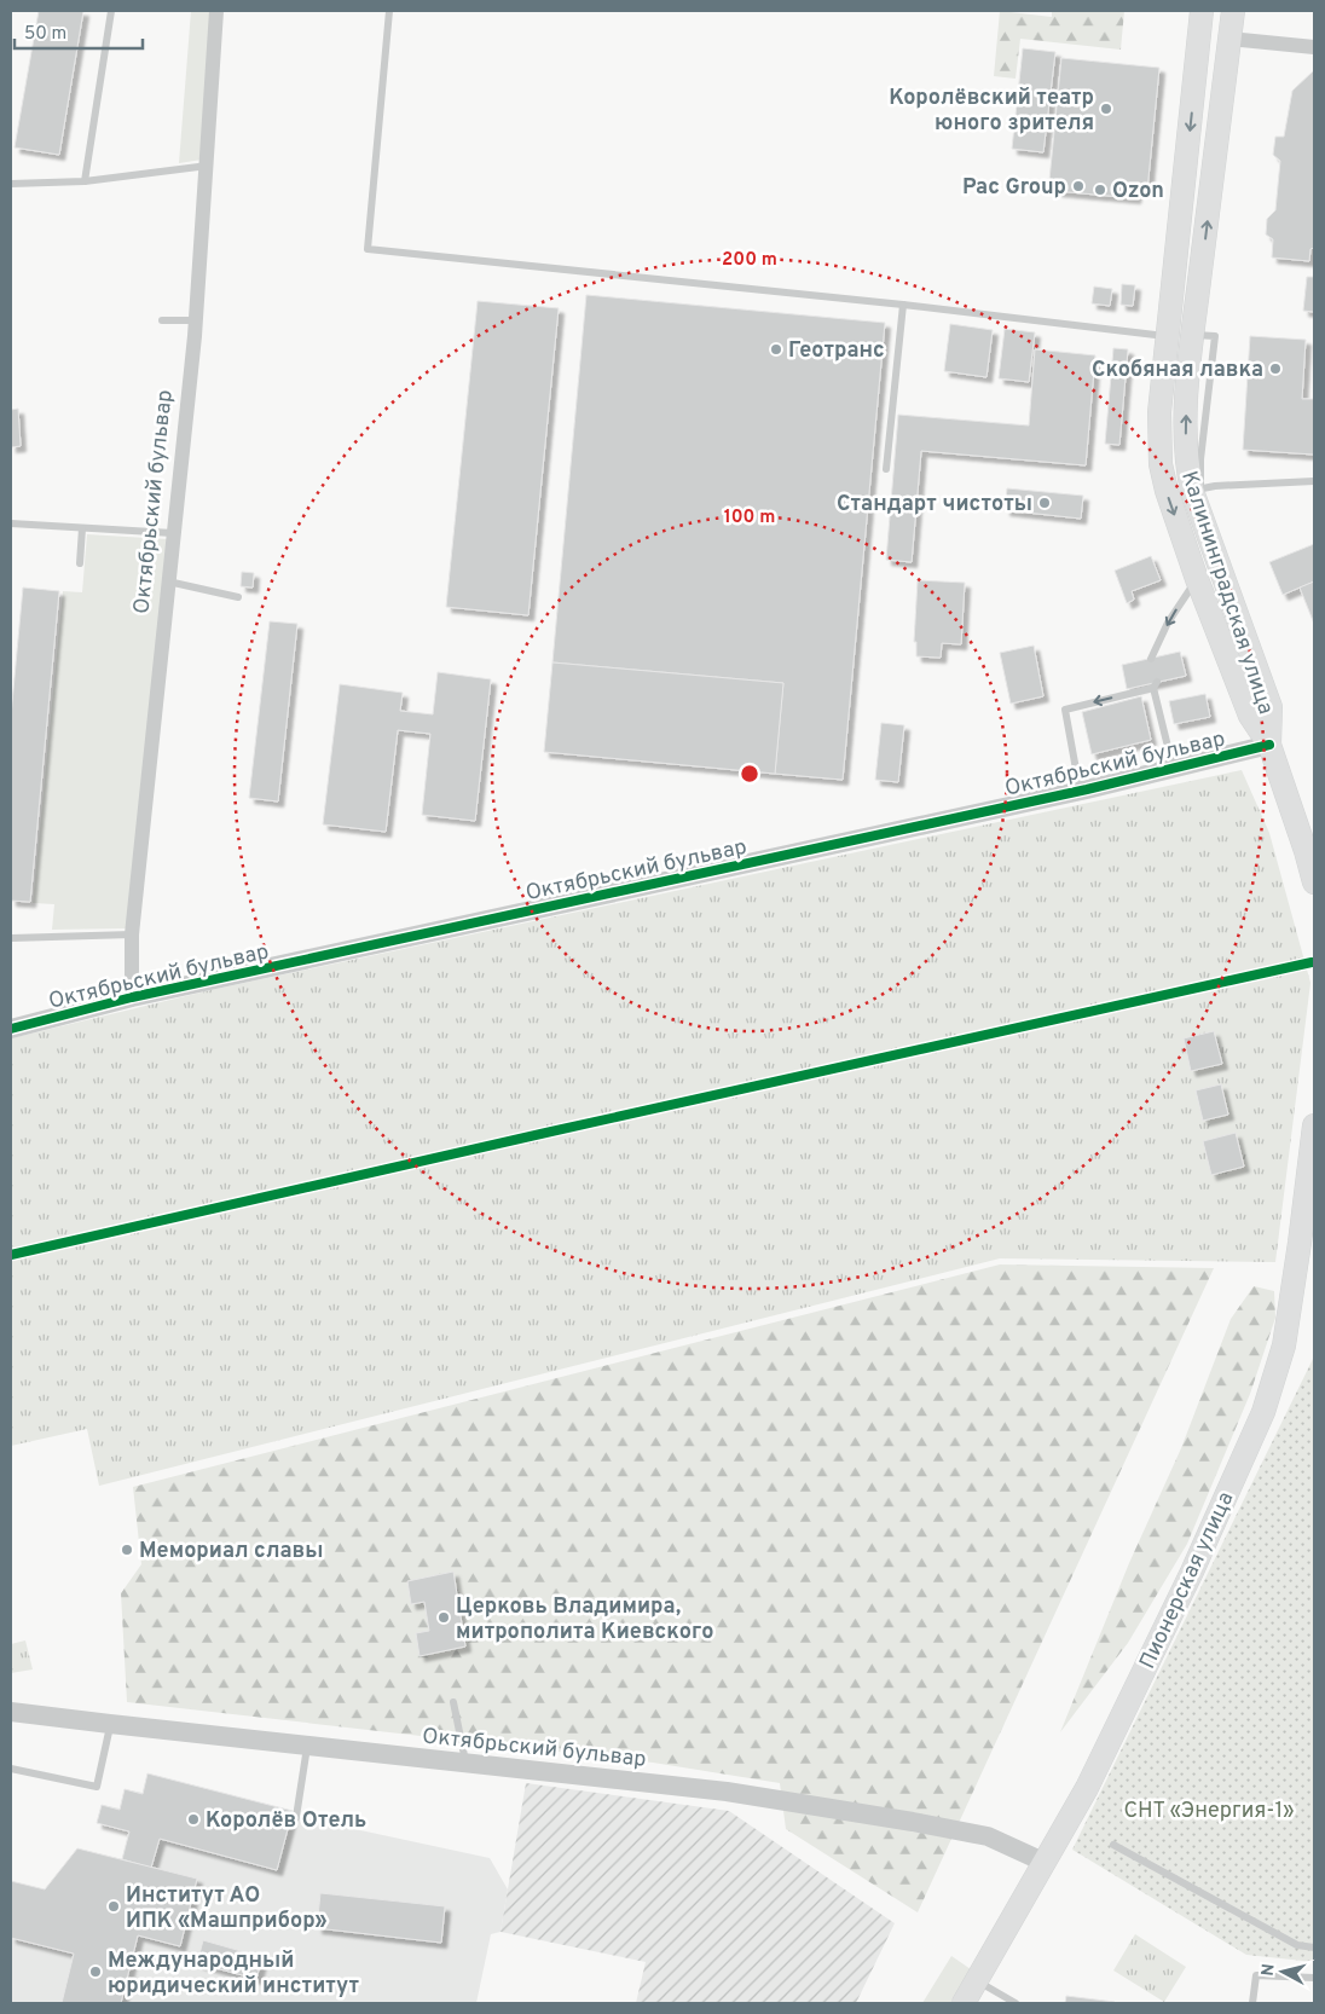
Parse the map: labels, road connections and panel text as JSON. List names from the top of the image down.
{
  "streets": {
    "main road": ["Калининградская улица", "Пионерская улица"],
    "street": ["Октябрьский бульвар"]
  },
  "crossings": [
    ["Октябрьский бульвар", "Калининградская улица"],
    ["Октябрьский бульвар", "Пионерская улица"]
  ],
  "parks": ["СНТ «Энергия-1»"],
  "places": [
    "Королёвский театр юного зрителя",
    "Pac Group",
    "Ozon",
    "Геотранс",
    "Скобяная лавка",
    "Стандарт чистоты",
    "Мемориал славы",
    "Церковь Владимира, митрополита Киевского",
    "Королёв Отель",
    "Институт АО ИПК «Машприбор»",
    "Международный юридический институт"
  ],
  "scale_bar": "50 m",
  "north": "left",
  "rings": ["200 m", "100 m"]
}
